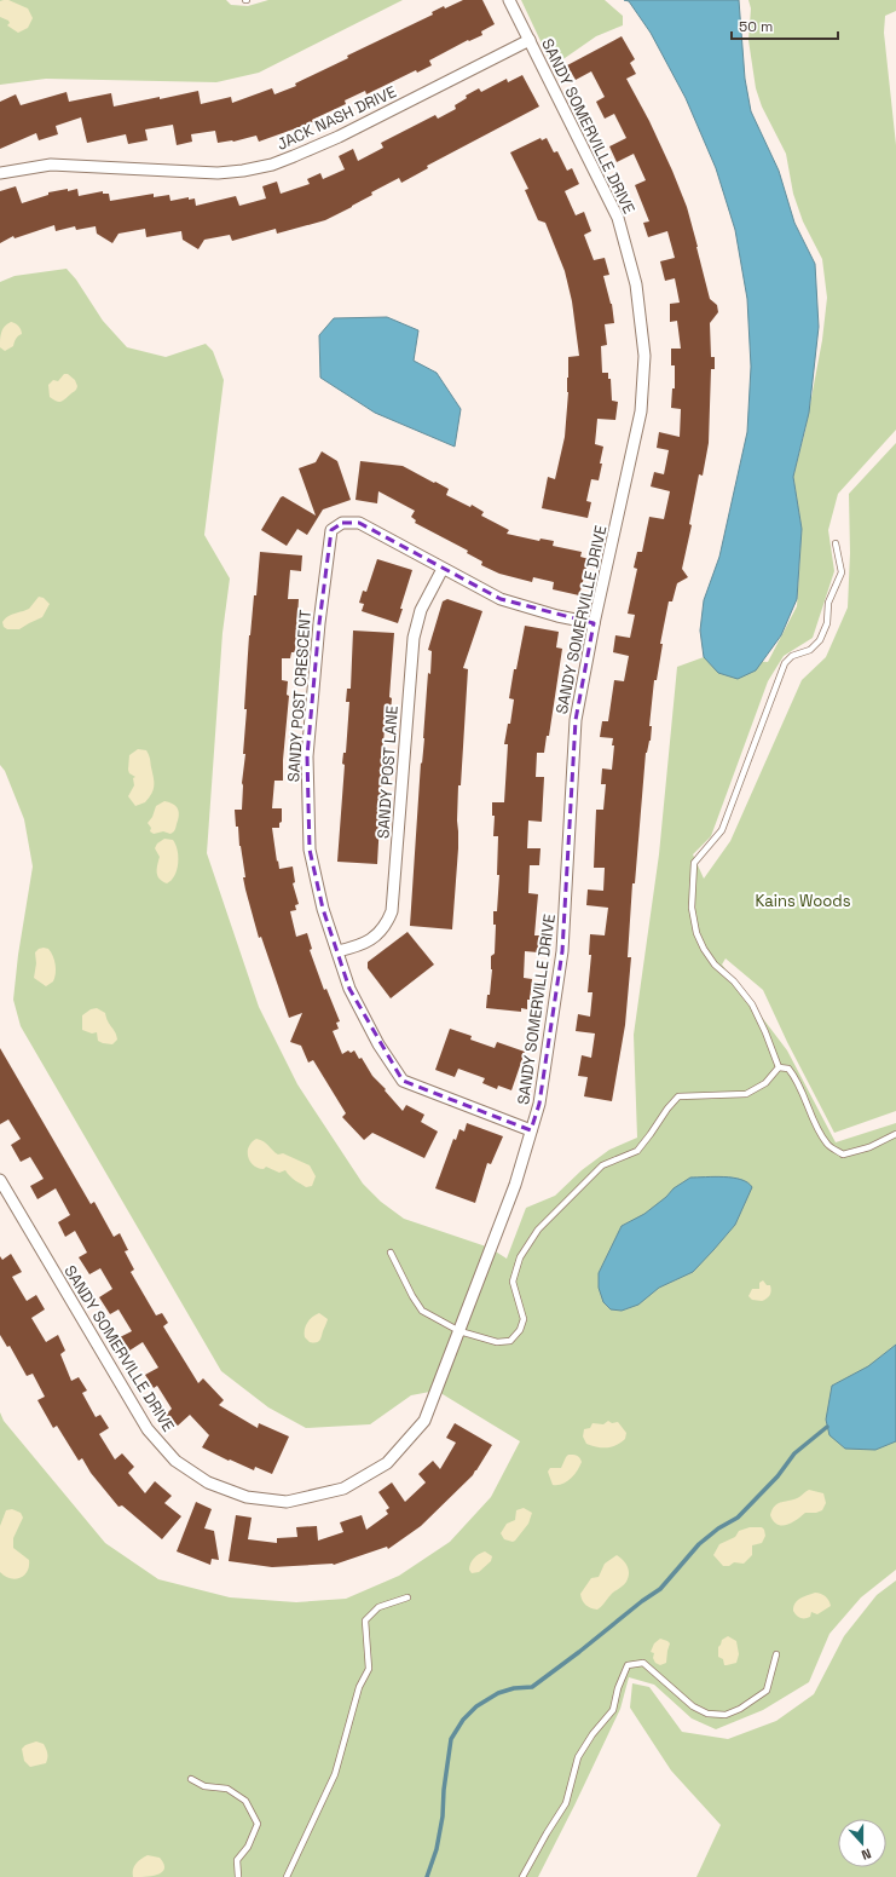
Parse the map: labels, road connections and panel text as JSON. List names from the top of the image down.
{
  "streets": {
    "street": [
      "JACK NASH DRIVE",
      "SANDY SOMERVILLE DRIVE",
      "SANDY POST CRESCENT",
      "SANDY POST LANE"
    ]
  },
  "crossings": [
    ["JACK NASH DRIVE", "SANDY SOMERVILLE DRIVE"],
    ["SANDY SOMERVILLE DRIVE", "SANDY POST CRESCENT"],
    ["SANDY POST CRESCENT", "SANDY POST LANE"]
  ],
  "parks": ["Kains Woods"],
  "scale_bar": "50 m",
  "north": "bottom"
}
